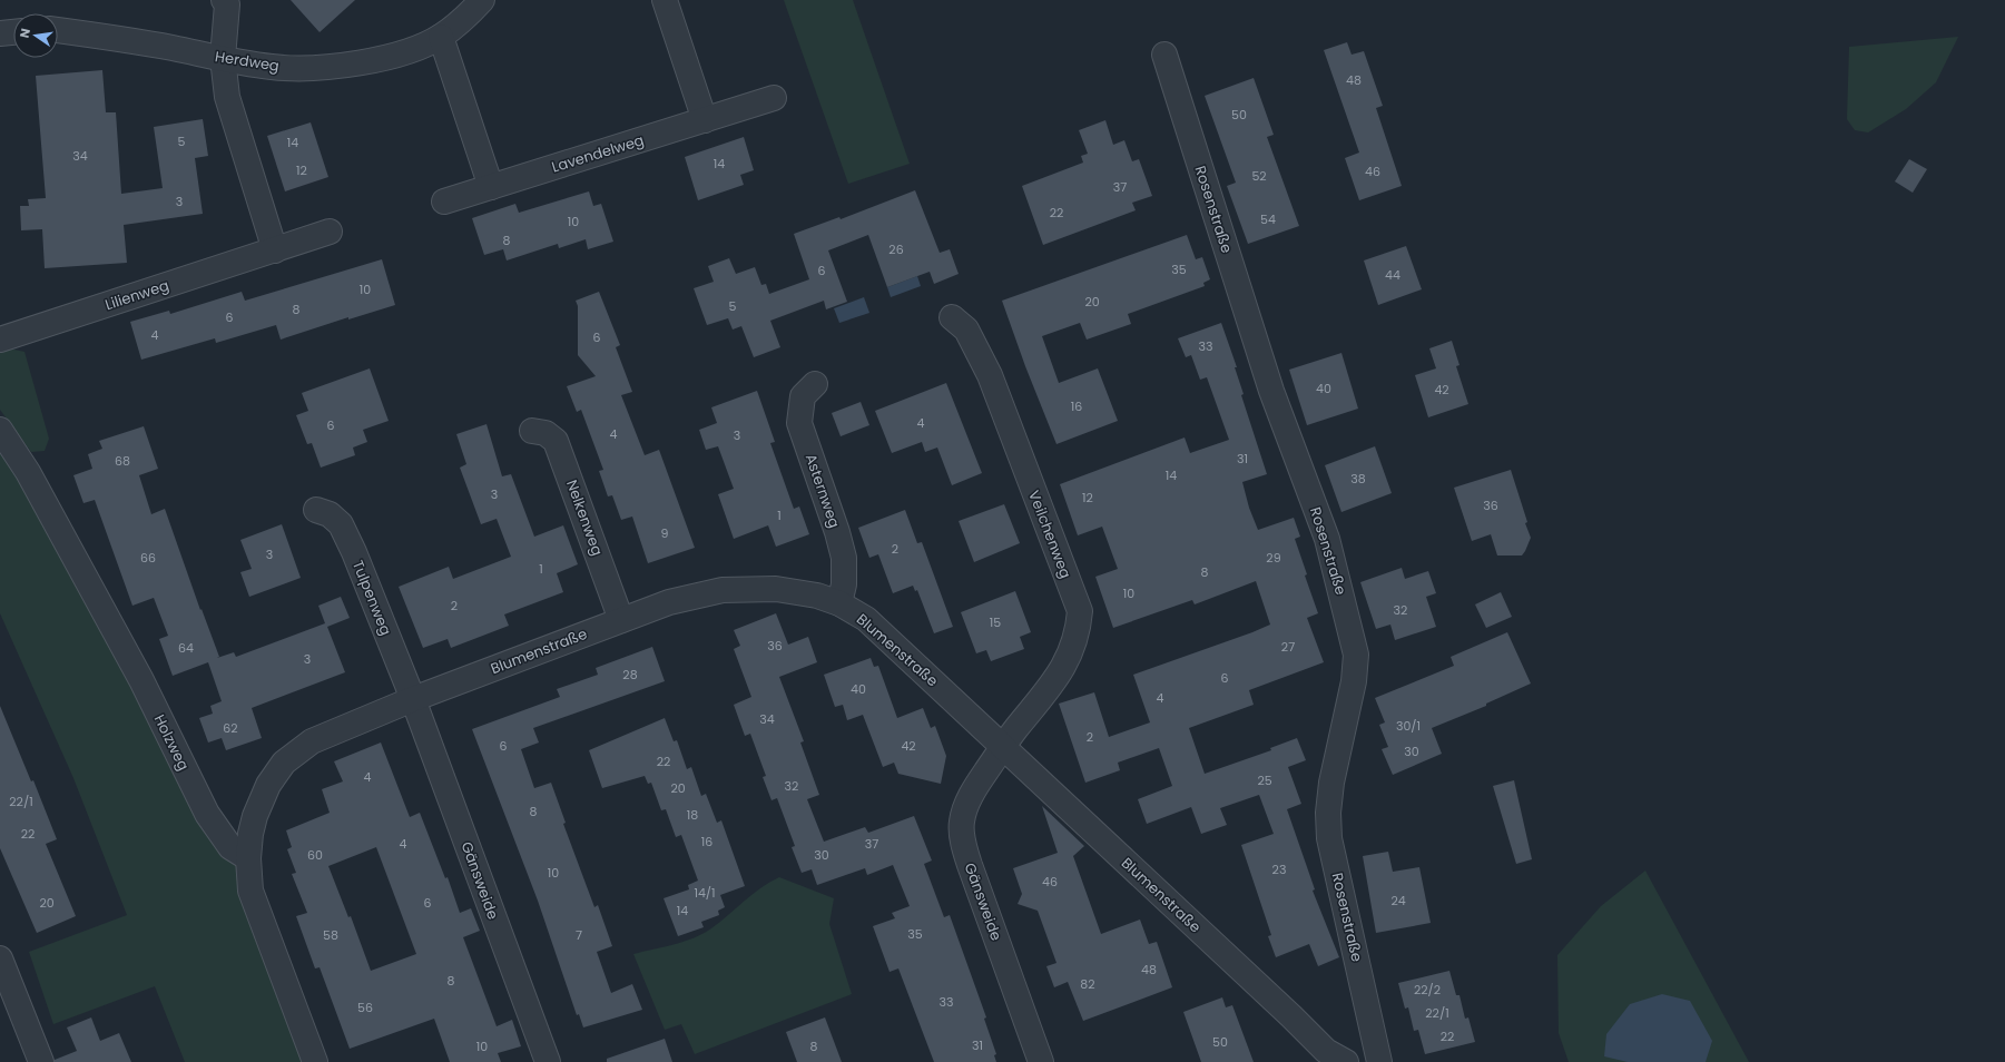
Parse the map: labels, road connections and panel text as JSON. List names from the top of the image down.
{
  "streets": {
    "street": [
      "Herdweg",
      "Lavendelweg",
      "Rosenstraße",
      "Lilienweg",
      "Asternweg",
      "Nelkenweg",
      "Veilchenweg",
      "Tulpenweg",
      "Blumenstraße",
      "Holzweg",
      "Gänsweide"
    ]
  },
  "crossings": [
    ["Asternweg", "Blumenstraße"],
    ["Nelkenweg", "Blumenstraße"],
    ["Veilchenweg", "Blumenstraße"],
    ["Veilchenweg", "Gänsweide"],
    ["Tulpenweg", "Blumenstraße"],
    ["Tulpenweg", "Gänsweide"],
    ["Blumenstraße", "Holzweg"],
    ["Blumenstraße", "Gänsweide"]
  ],
  "house_numbers": [
    "48",
    "50",
    "5",
    "14",
    "34",
    "14",
    "12",
    "46",
    "52",
    "37",
    "3",
    "22",
    "54",
    "10",
    "8",
    "26",
    "35",
    "6",
    "44",
    "10",
    "20",
    "5",
    "8",
    "6",
    "4",
    "6",
    "33",
    "40",
    "42",
    "16",
    "4",
    "6",
    "4",
    "3",
    "31",
    "68",
    "14",
    "38",
    "3",
    "12",
    "36",
    "1",
    "9",
    "2",
    "3",
    "66",
    "29",
    "1",
    "8",
    "10",
    "2",
    "32",
    "15",
    "36",
    "27",
    "64",
    "3",
    "28",
    "6",
    "40",
    "4",
    "34",
    "30/1",
    "62",
    "2",
    "6",
    "42",
    "30",
    "22",
    "4",
    "25",
    "32",
    "20",
    "22/1",
    "8",
    "18",
    "22",
    "16",
    "4",
    "37",
    "60",
    "30",
    "23",
    "10",
    "46",
    "14/1",
    "24",
    "20",
    "6",
    "14",
    "35",
    "58",
    "7",
    "48",
    "8",
    "82",
    "22/2",
    "33",
    "56",
    "22/1",
    "22",
    "50",
    "31",
    "10",
    "8"
  ],
  "north": "left"
}
